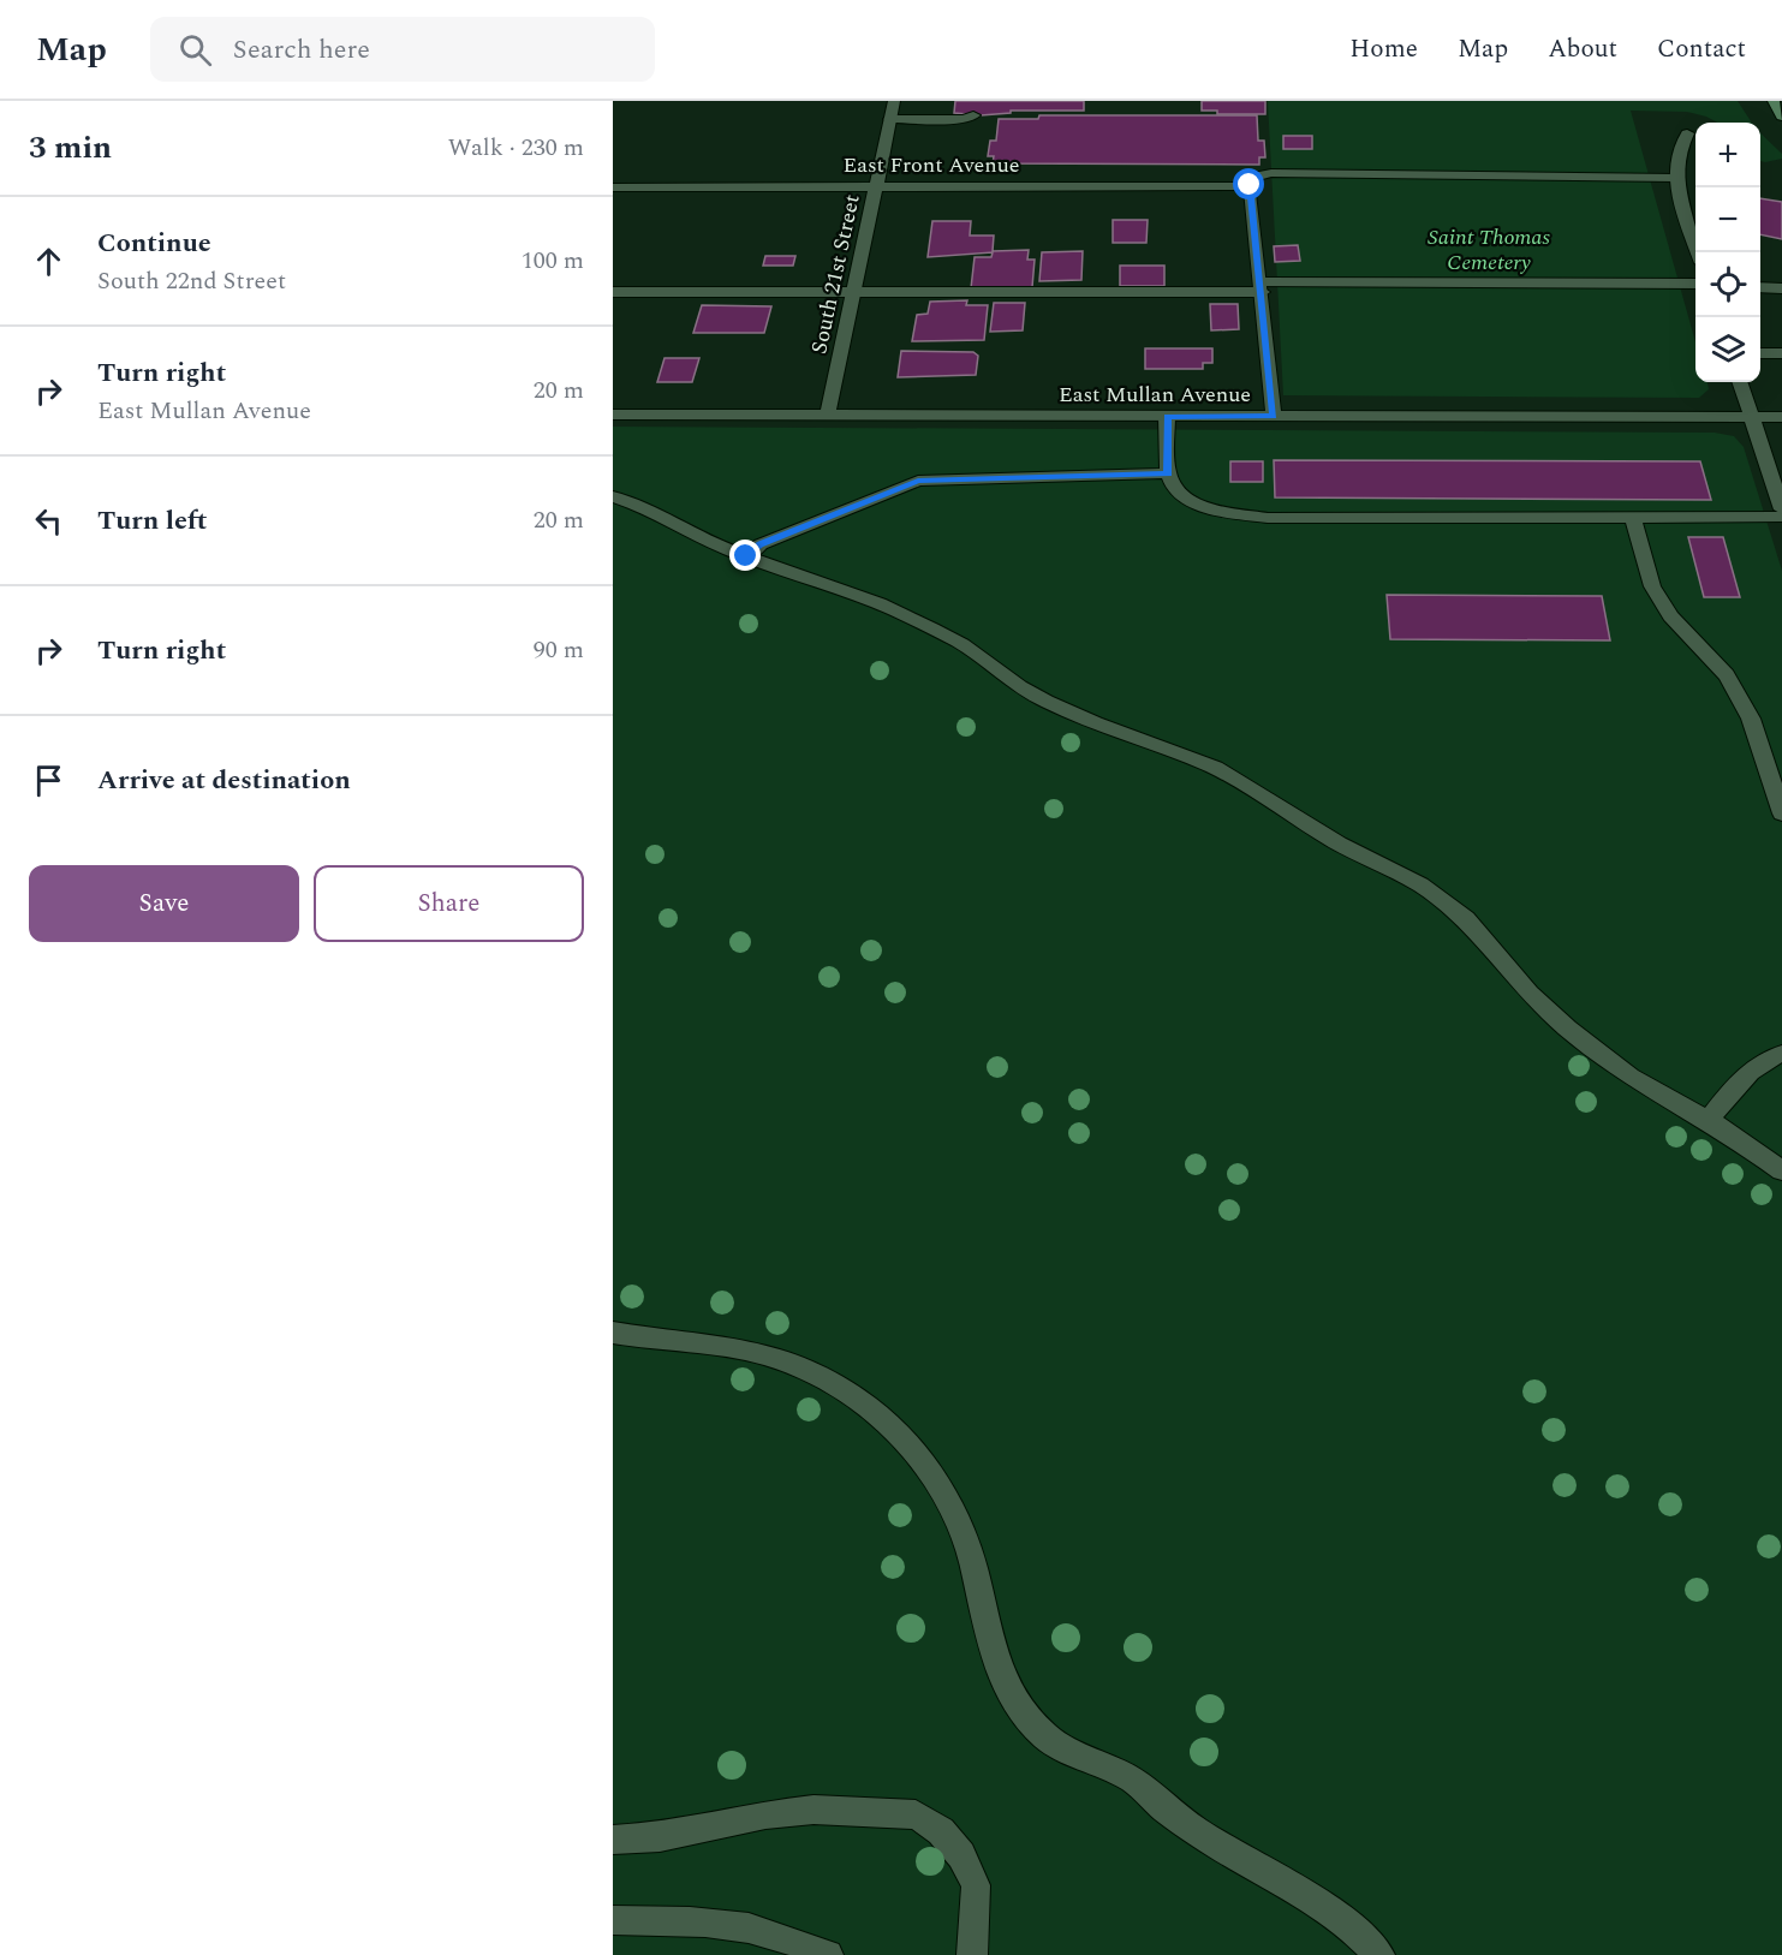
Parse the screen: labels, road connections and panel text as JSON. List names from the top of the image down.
{
  "streets": {
    "street": ["East Front Avenue", "South 21st Street", "East Mullan Avenue"]
  },
  "crossings": [
    ["East Front Avenue", "South 21st Street"],
    ["South 21st Street", "East Mullan Avenue"]
  ],
  "parks": ["Saint Thomas Cemetery"],
  "page": {
    "header": "Map",
    "search": "Search here",
    "nav": [
      "Home",
      "Map",
      "About",
      "Contact"
    ],
    "heading": ["3 min", "Walk · 230 m"],
    "map_buttons": ["+", "−"],
    "list": [
      ["Continue", "South 22nd Street", "100 m"],
      ["Turn right", "East Mullan Avenue", "20 m"],
      ["Turn left", "20 m"],
      ["Turn right", "90 m"],
      "Arrive at destination"
    ],
    "buttons": ["Save", "Share"]
  }
}
